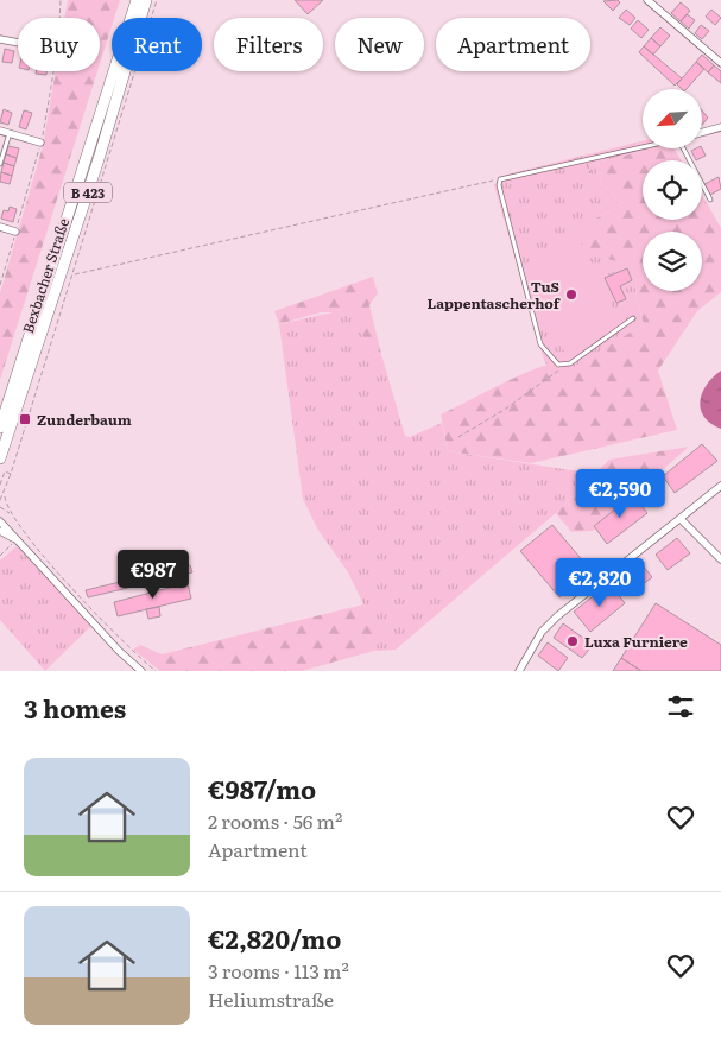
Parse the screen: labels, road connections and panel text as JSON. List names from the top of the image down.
{
  "streets": {
    "main road": ["B 423", "Bexbacher Straße"]
  },
  "places": {
    "other": ["TuS Lappentascherhof", "Luxa Furniere"],
    "transit": ["Zunderbaum"]
  },
  "north": "bottom left",
  "page": {
    "chip": [
      "Buy",
      "Rent",
      "Filters",
      "New",
      "Apartment"
    ],
    "price": ["€2,590", "€987", "€2,820"],
    "heading": "3 homes",
    "list": [
      {
        "name": "€987/mo",
        "note": "2 rooms · 56 m² · Apartment"
      },
      {
        "name": "€2,820/mo",
        "note": "3 rooms · 113 m² · Heliumstraße"
      }
    ]
  }
}
